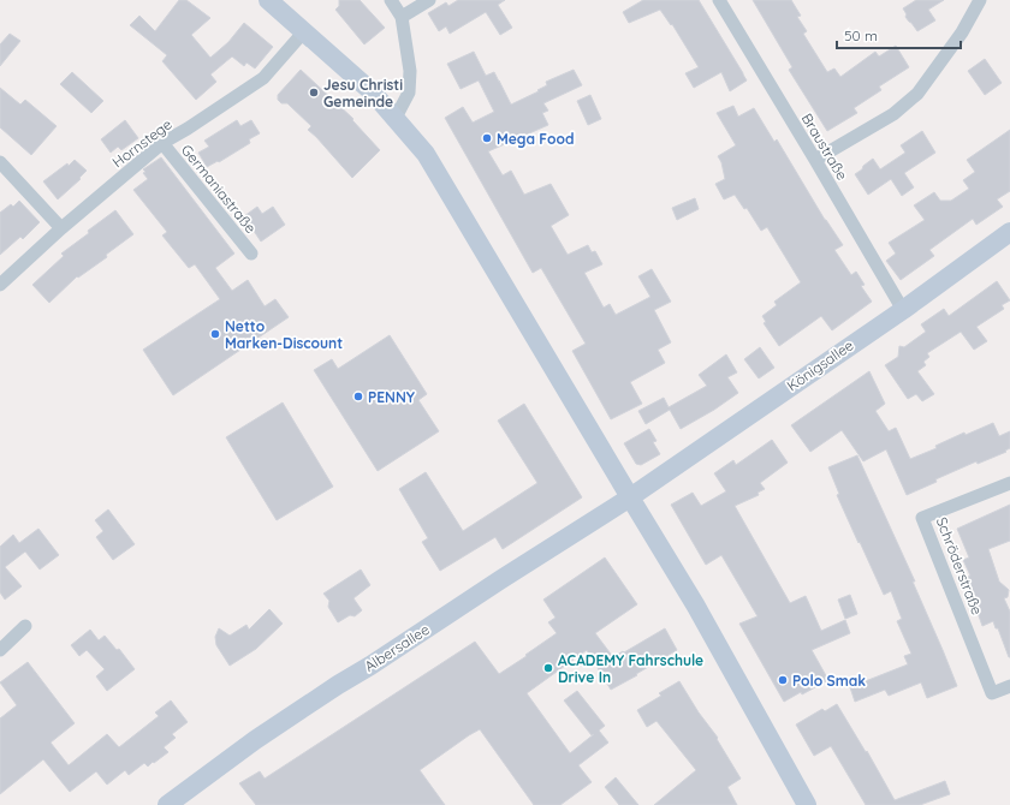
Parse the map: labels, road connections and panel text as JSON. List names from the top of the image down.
{
  "streets": {
    "street": [
      "Hornstege",
      "Braustraße",
      "Germaniastraße",
      "Königsallee",
      "Schröderstraße",
      "Albersallee"
    ]
  },
  "crossings": [
    ["Hornstege", "Germaniastraße"],
    ["Braustraße", "Königsallee"],
    ["Königsallee", "Albersallee"]
  ],
  "places": [
    "Jesu Christi Gemeinde",
    "Mega Food",
    "Netto Marken-Discount",
    "PENNY",
    "ACADEMY Fahrschule Drive In",
    "Polo Smak"
  ],
  "scale_bar": "50 m"
}
